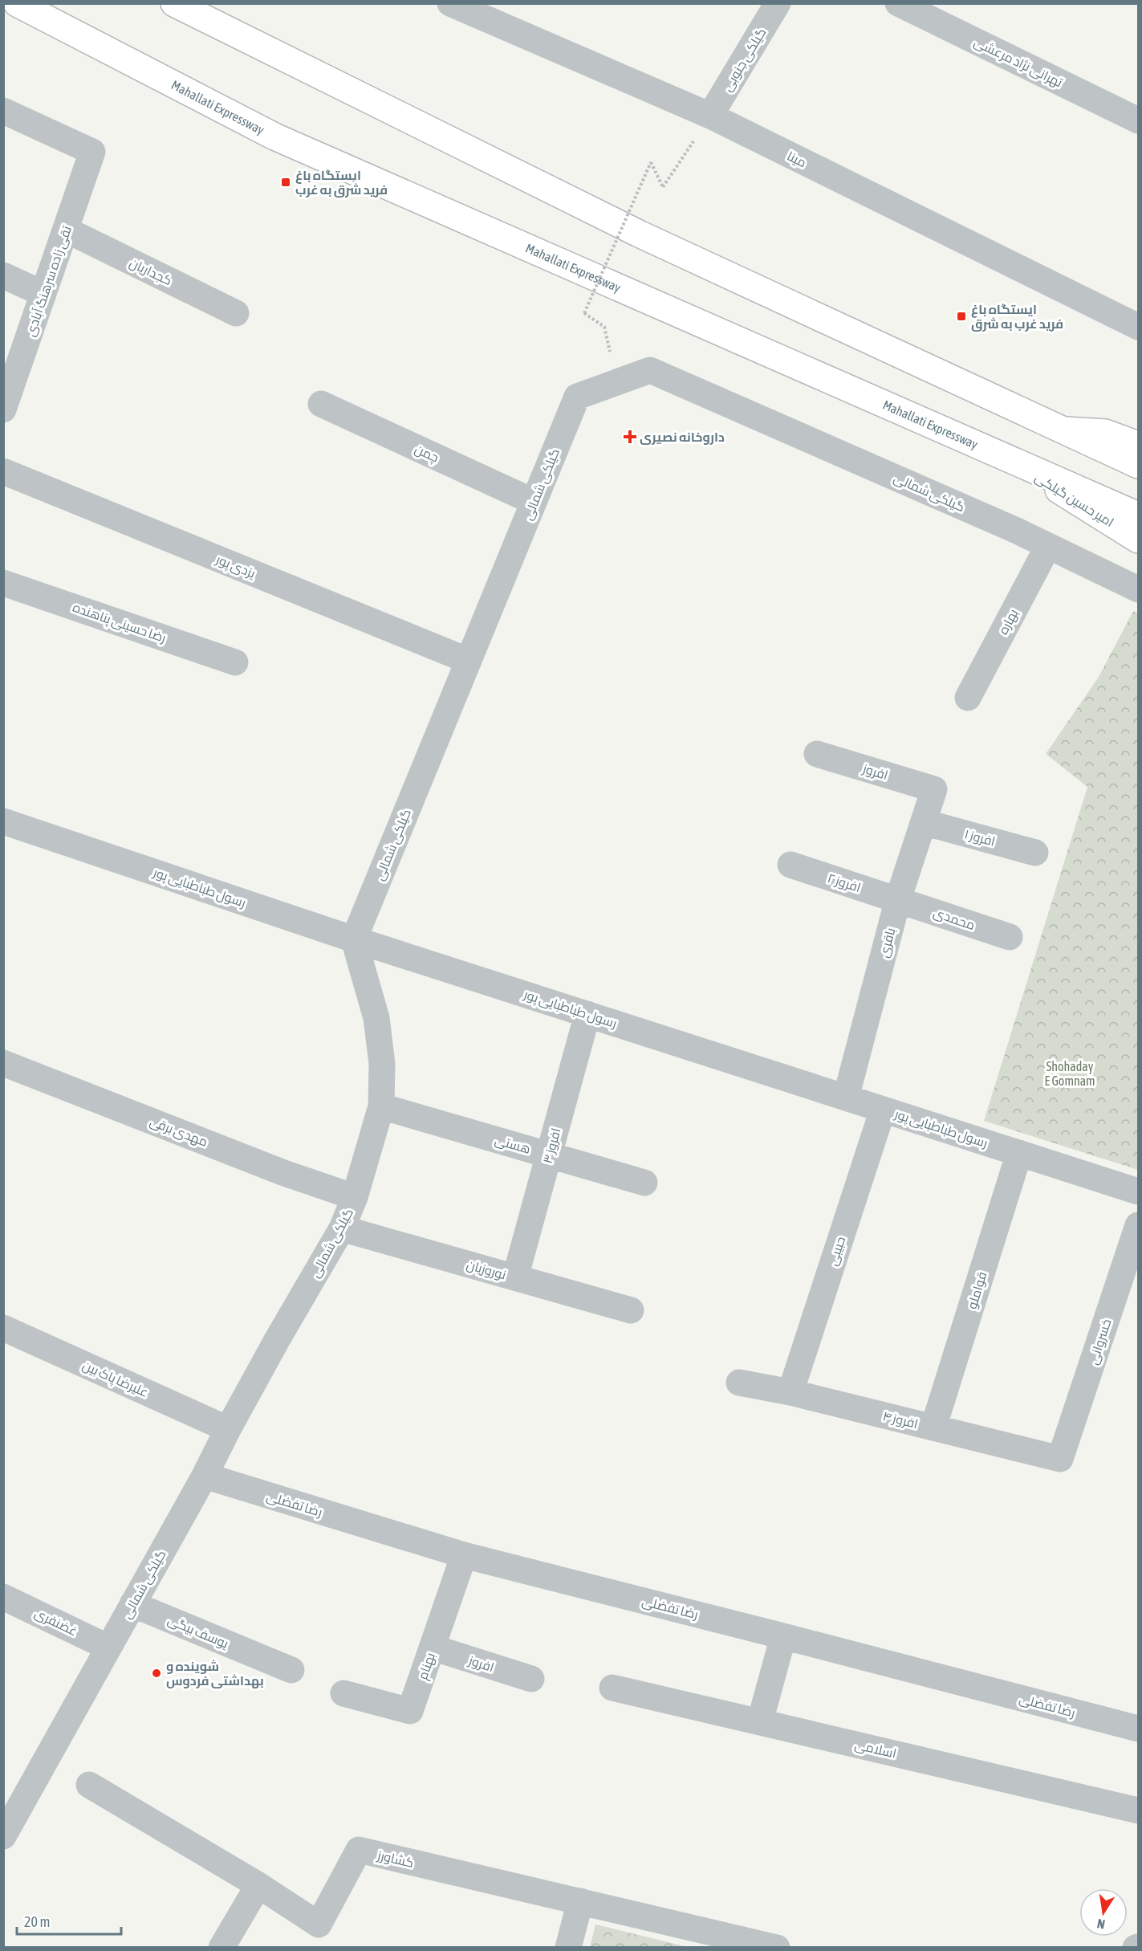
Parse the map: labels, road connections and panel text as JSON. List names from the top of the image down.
{
  "streets": {
    "main road": ["Mahallati Expressway", "امیر حسین گیلکی"],
    "street": [
      "گیلکی جنوبی",
      "تهرانی نژاد مرعشی",
      "مینا",
      "کجداریان",
      "تقی زاده سرهنگ آبادی",
      "چمن",
      "گيلکی شمالی",
      "یزدی پور",
      "بهاره",
      "رضا حسینی پناهنده",
      "افروز",
      "افروز ۱",
      "افروز ۲",
      "رسول طباطبایی پور",
      "محمدی",
      "باقری",
      "مهدی برقی",
      "هستی",
      "افروز ۳",
      "حبیبی",
      "نوروزیان",
      "قواملو",
      "خسروانی",
      "علیرضا پاک بین",
      "افروز ۴",
      "رضا تفضلی",
      "غضنفری",
      "یوسف بیگی",
      "بهنام",
      "اسلامی",
      "کشاورز"
    ]
  },
  "crossings": [
    ["گیلکی جنوبی", "مینا"],
    ["Mahallati Expressway", "امیر حسین گیلکی"],
    ["کجداریان", "تقی زاده سرهنگ آبادی"],
    ["چمن", "گيلکی شمالی"],
    ["گيلکی شمالی", "یزدی پور"],
    ["گيلکی شمالی", "بهاره"],
    ["گيلکی شمالی", "رسول طباطبایی پور"],
    ["گيلکی شمالی", "مهدی برقی"],
    ["گيلکی شمالی", "هستی"],
    ["گيلکی شمالی", "نوروزیان"],
    ["گيلکی شمالی", "علیرضا پاک بین"],
    ["گيلکی شمالی", "رضا تفضلی"],
    ["گيلکی شمالی", "غضنفری"],
    ["گيلکی شمالی", "یوسف بیگی"],
    ["افروز", "باقری"],
    ["افروز", "بهنام"],
    ["افروز ۱", "باقری"],
    ["افروز ۲", "محمدی"],
    ["افروز ۲", "باقری"],
    ["رسول طباطبایی پور", "باقری"],
    ["رسول طباطبایی پور", "افروز ۳"],
    ["رسول طباطبایی پور", "حبیبی"],
    ["رسول طباطبایی پور", "قواملو"],
    ["محمدی", "باقری"],
    ["هستی", "افروز ۳"],
    ["افروز ۳", "نوروزیان"],
    ["حبیبی", "افروز ۴"],
    ["قواملو", "افروز ۴"],
    ["خسروانی", "افروز ۴"],
    ["رضا تفضلی", "بهنام"]
  ],
  "parks": ["Shohaday E Gomnam"],
  "places": {
    "transit": ["ایستگاه باغ فرید شرق به غرب", "ایستگاه باغ فرید غرب به شرق"],
    "health": ["داروخانه نصیری"],
    "other": ["شوینده و بهداشتی فردوس"]
  },
  "scale_bar": "20 m",
  "north": "bottom"
}
